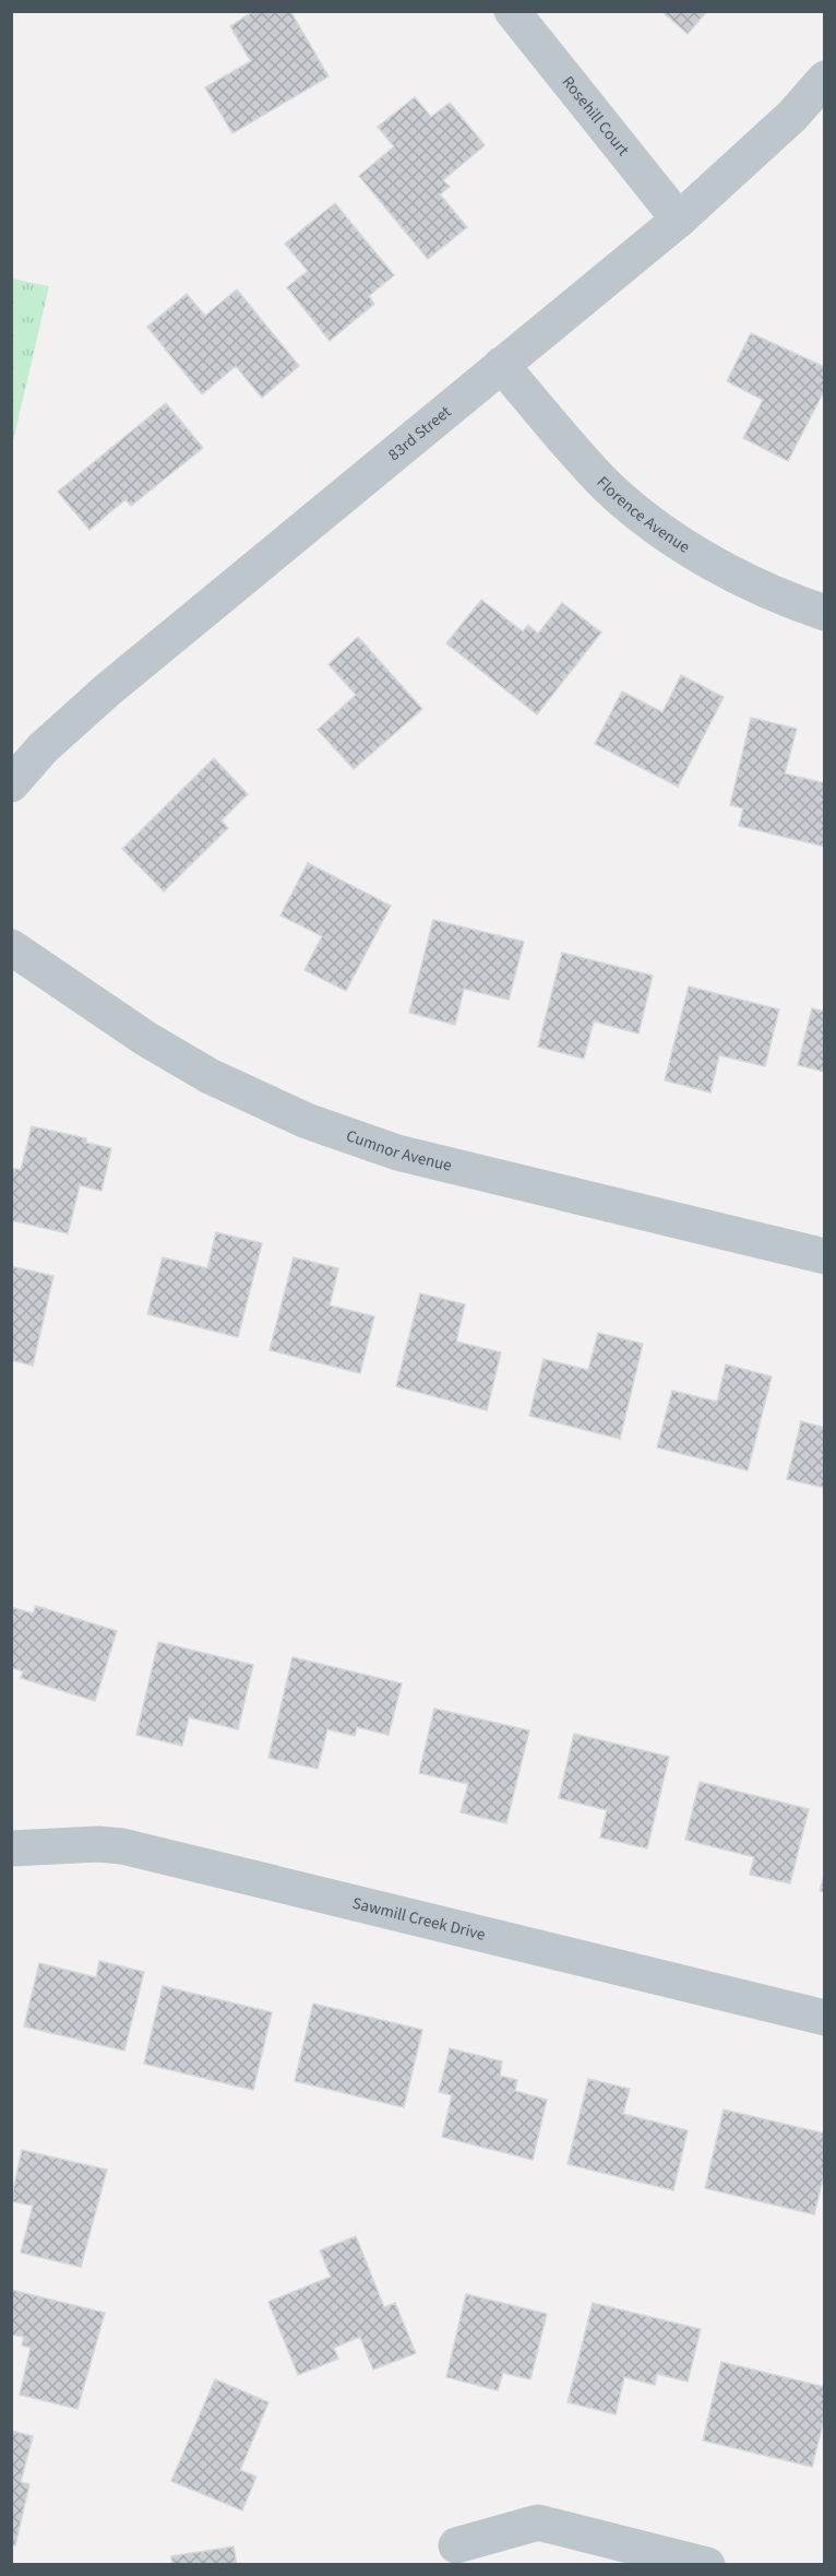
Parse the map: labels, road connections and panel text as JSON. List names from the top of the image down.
{
  "streets": {
    "street": [
      "Rosehill Court",
      "83rd Street",
      "Florence Avenue",
      "Cumnor Avenue",
      "Sawmill Creek Drive"
    ]
  },
  "crossings": [
    ["Rosehill Court", "83rd Street"],
    ["83rd Street", "Florence Avenue"]
  ]
}
